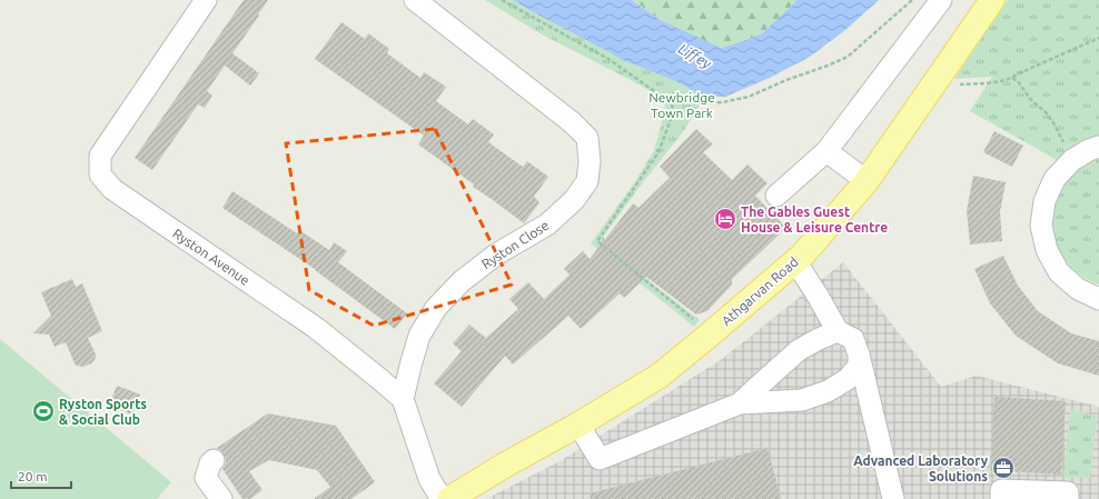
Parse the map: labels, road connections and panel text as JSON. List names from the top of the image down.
{
  "streets": {
    "main road": ["Athgarvan Road"],
    "street": ["Ryston Close", "Ryston Avenue"]
  },
  "crossings": [
    ["Ryston Close", "Ryston Avenue"]
  ],
  "water": ["Liffey"],
  "parks": ["Newbridge Town Park"],
  "places": {
    "hotel": ["The Gables Guest House & Leisure Centre"],
    "sports": ["Ryston Sports & Social Club"],
    "office": ["Advanced Laboratory Solutions"]
  },
  "scale_bar": "20 m"
}
